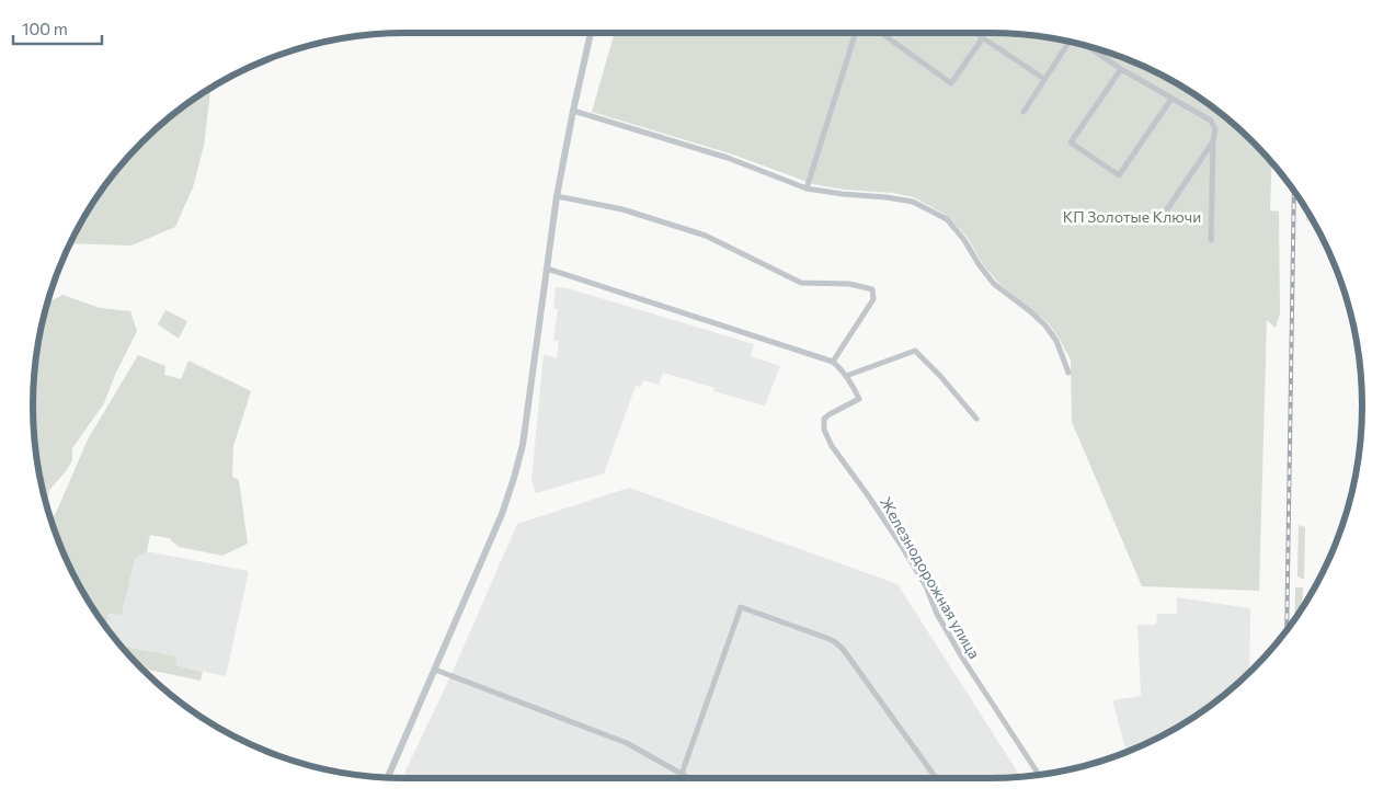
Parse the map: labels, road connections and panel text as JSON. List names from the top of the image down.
{
  "streets": {
    "street": ["Железнодорожная улица"]
  },
  "parks": ["КП Золотые Ключи"],
  "scale_bar": "100 m"
}
